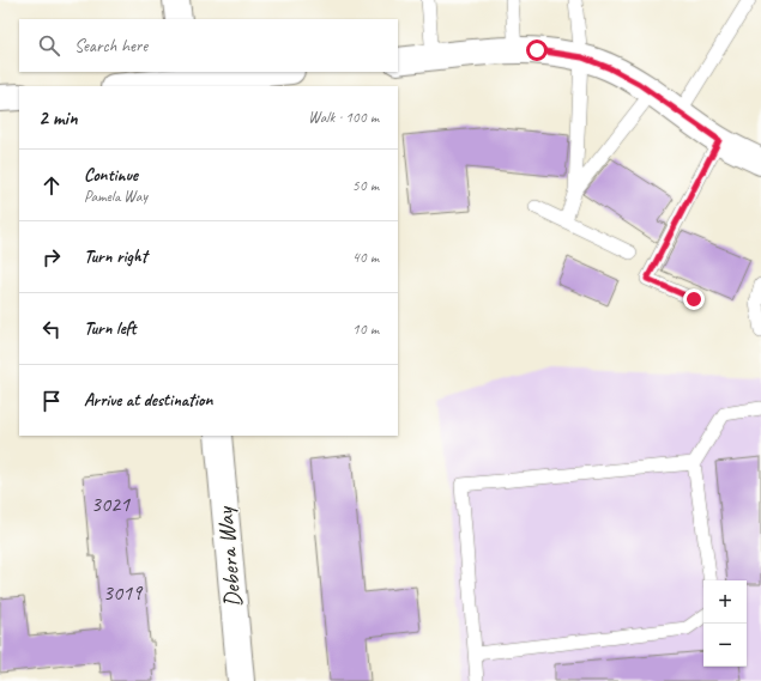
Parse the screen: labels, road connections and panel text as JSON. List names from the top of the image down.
{
  "streets": {
    "street": ["Debera Way"]
  },
  "house_numbers": ["3021", "3019"],
  "page": {
    "search": "Search here",
    "heading": ["2 min", "Walk · 100 m"],
    "list": [
      ["Continue", "Pamela Way", "50 m"],
      ["Turn right", "40 m"],
      ["Turn left", "10 m"],
      "Arrive at destination"
    ],
    "map_buttons": ["+", "−"]
  }
}
